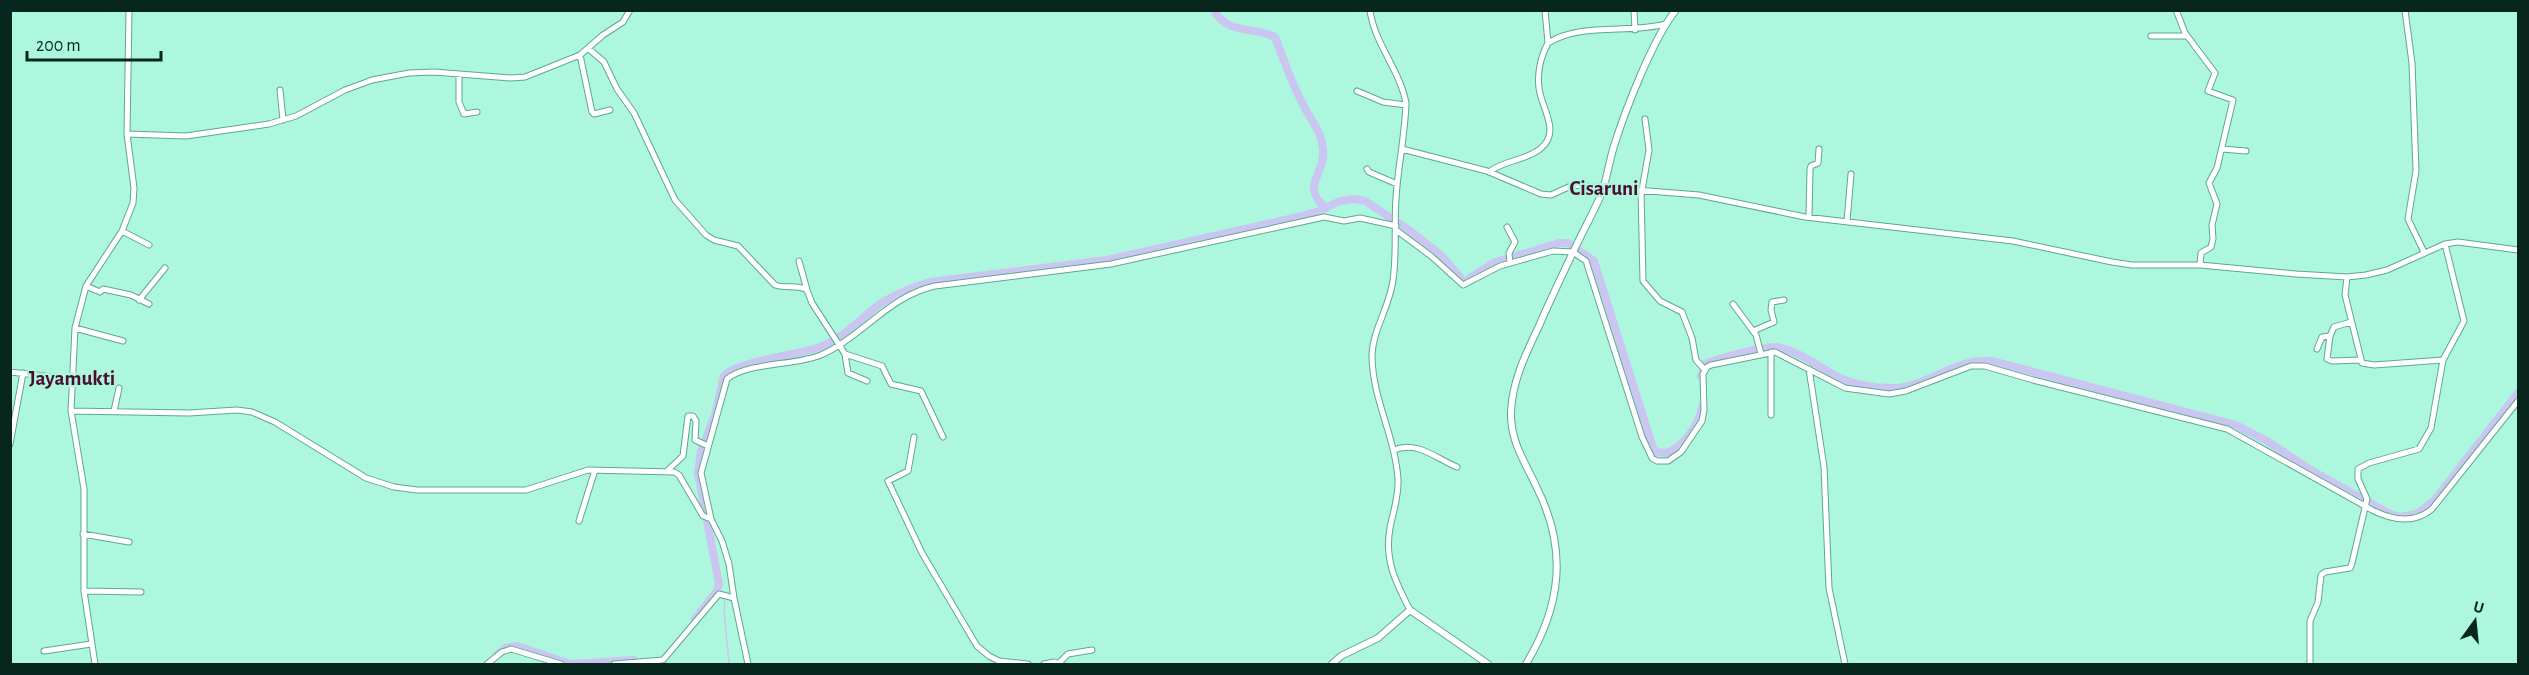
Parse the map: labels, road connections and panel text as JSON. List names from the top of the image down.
{
  "districts": ["Cisaruni", "Jayamukti"],
  "scale_bar": "200 m",
  "north": "top"
}
